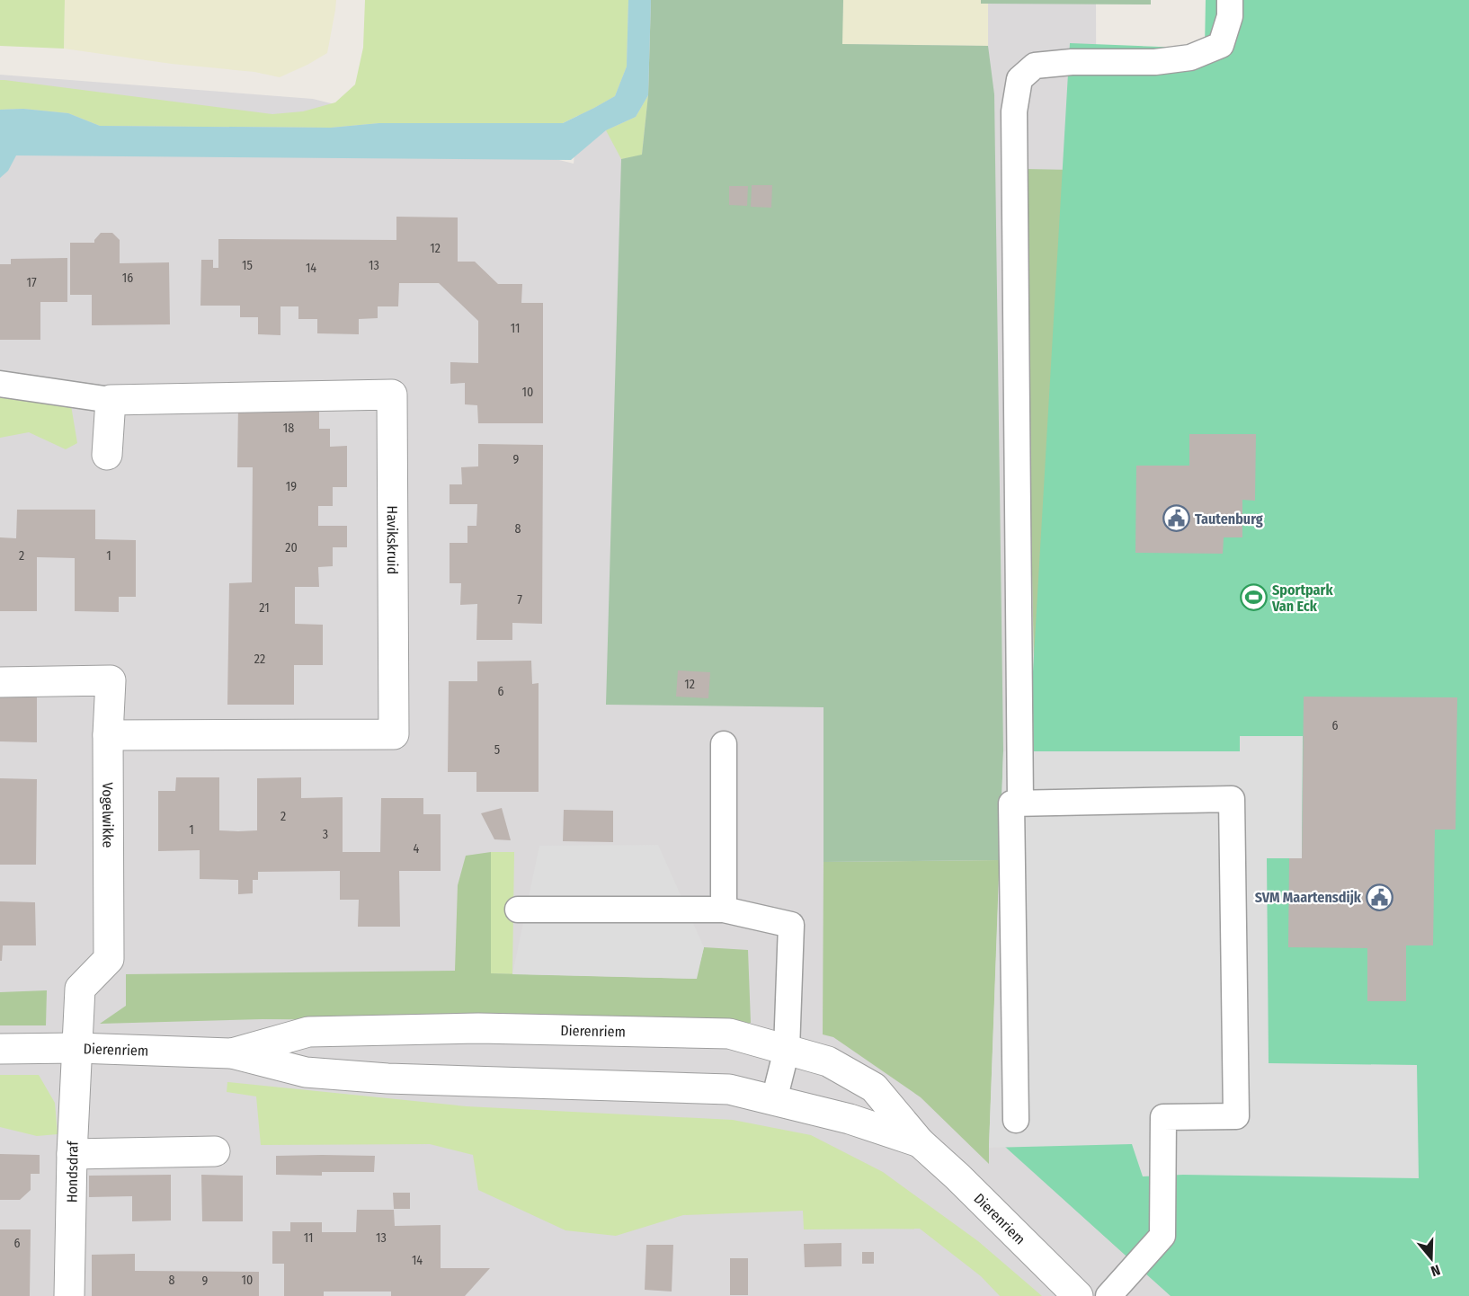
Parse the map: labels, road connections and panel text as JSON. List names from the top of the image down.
{
  "streets": {
    "street": [
      "Havikskruid",
      "Vogelwikke",
      "Dierenriem",
      "Hondsdraf"
    ]
  },
  "crossings": [
    ["Havikskruid", "Vogelwikke"],
    ["Vogelwikke", "Dierenriem"],
    ["Vogelwikke", "Hondsdraf"],
    ["Dierenriem", "Hondsdraf"]
  ],
  "places": {
    "public building": ["Tautenburg", "SVM Maartensdijk"],
    "sports": ["Sportpark Van Eck"]
  },
  "house_numbers": [
    "12",
    "15",
    "13",
    "14",
    "16",
    "17",
    "11",
    "10",
    "18",
    "9",
    "19",
    "8",
    "20",
    "2",
    "1",
    "7",
    "21",
    "22",
    "12",
    "6",
    "6",
    "5",
    "2",
    "1",
    "3",
    "4",
    "11",
    "13",
    "6",
    "14",
    "8",
    "10",
    "9"
  ],
  "north": "bottom"
}
